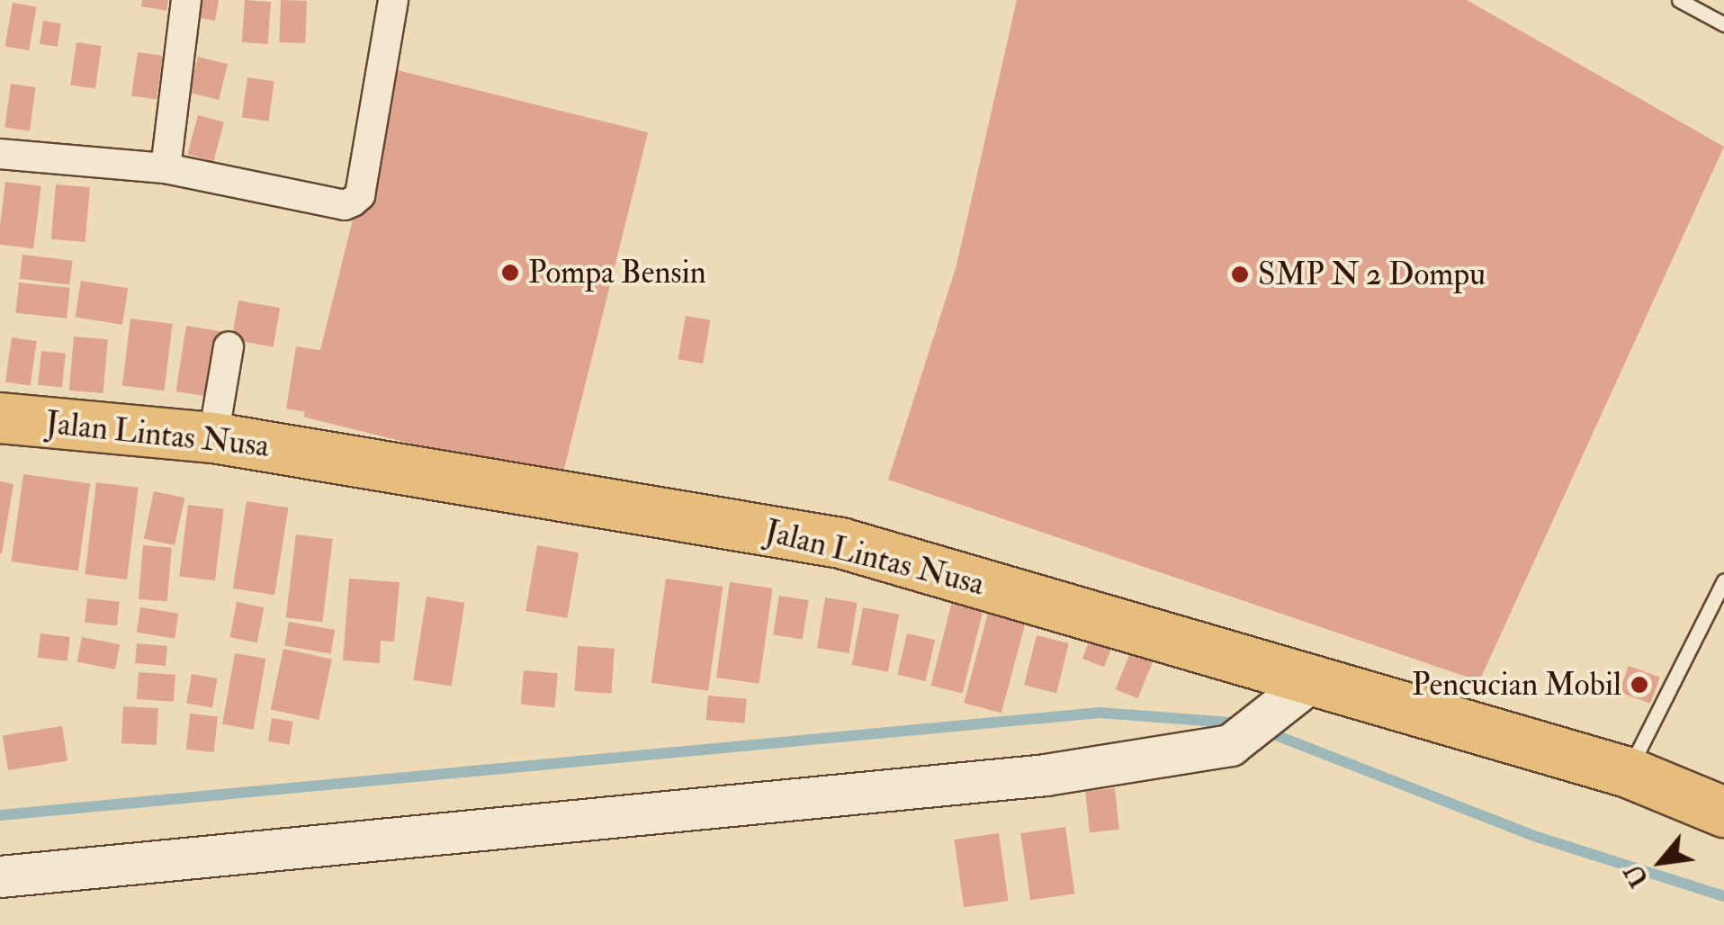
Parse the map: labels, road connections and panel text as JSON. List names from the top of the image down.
{
  "streets": {
    "highway": ["Jalan Lintas Nusa"]
  },
  "places": ["Pompa Bensin", "SMP N 2 Dompu", "Pencucian Mobil"],
  "north": "bottom left"
}
